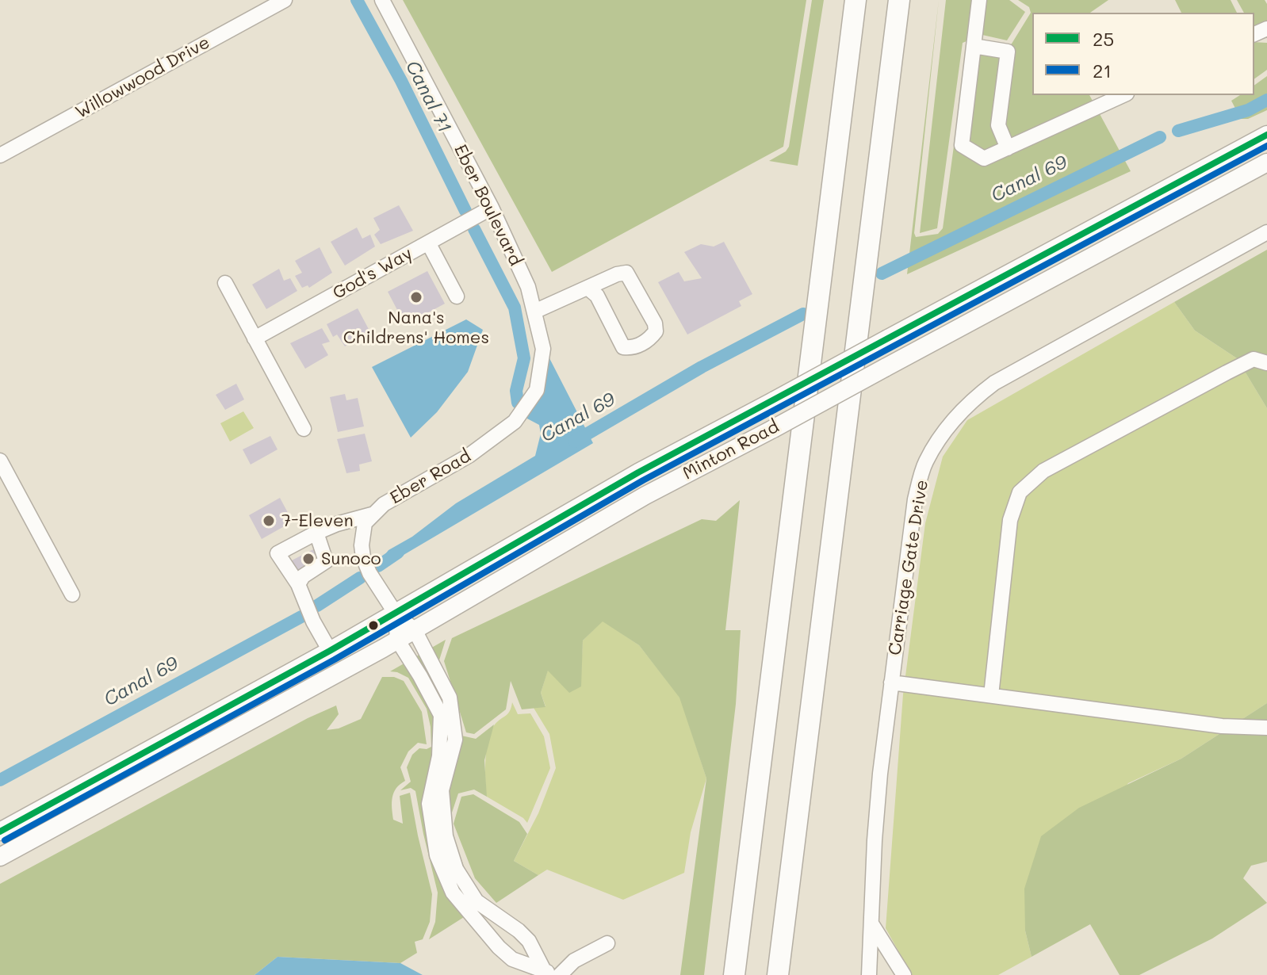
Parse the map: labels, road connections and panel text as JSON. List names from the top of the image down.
{
  "streets": {
    "main road": ["Minton Road"],
    "street": [
      "Willowwood Drive",
      "Eber Boulevard",
      "God's Way",
      "Eber Road",
      "Carriage Gate Drive"
    ]
  },
  "crossings": [
    ["Eber Boulevard", "God's Way"],
    ["Eber Boulevard", "Eber Road"],
    ["Minton Road", "Eber Road"]
  ],
  "water": ["Canal 71", "Canal 69"],
  "places": ["Nana's Childrens' Homes", "7-Eleven", "Sunoco"],
  "lines": ["transit line 25", "transit line 21"],
  "legend": ["25", "21"]
}
